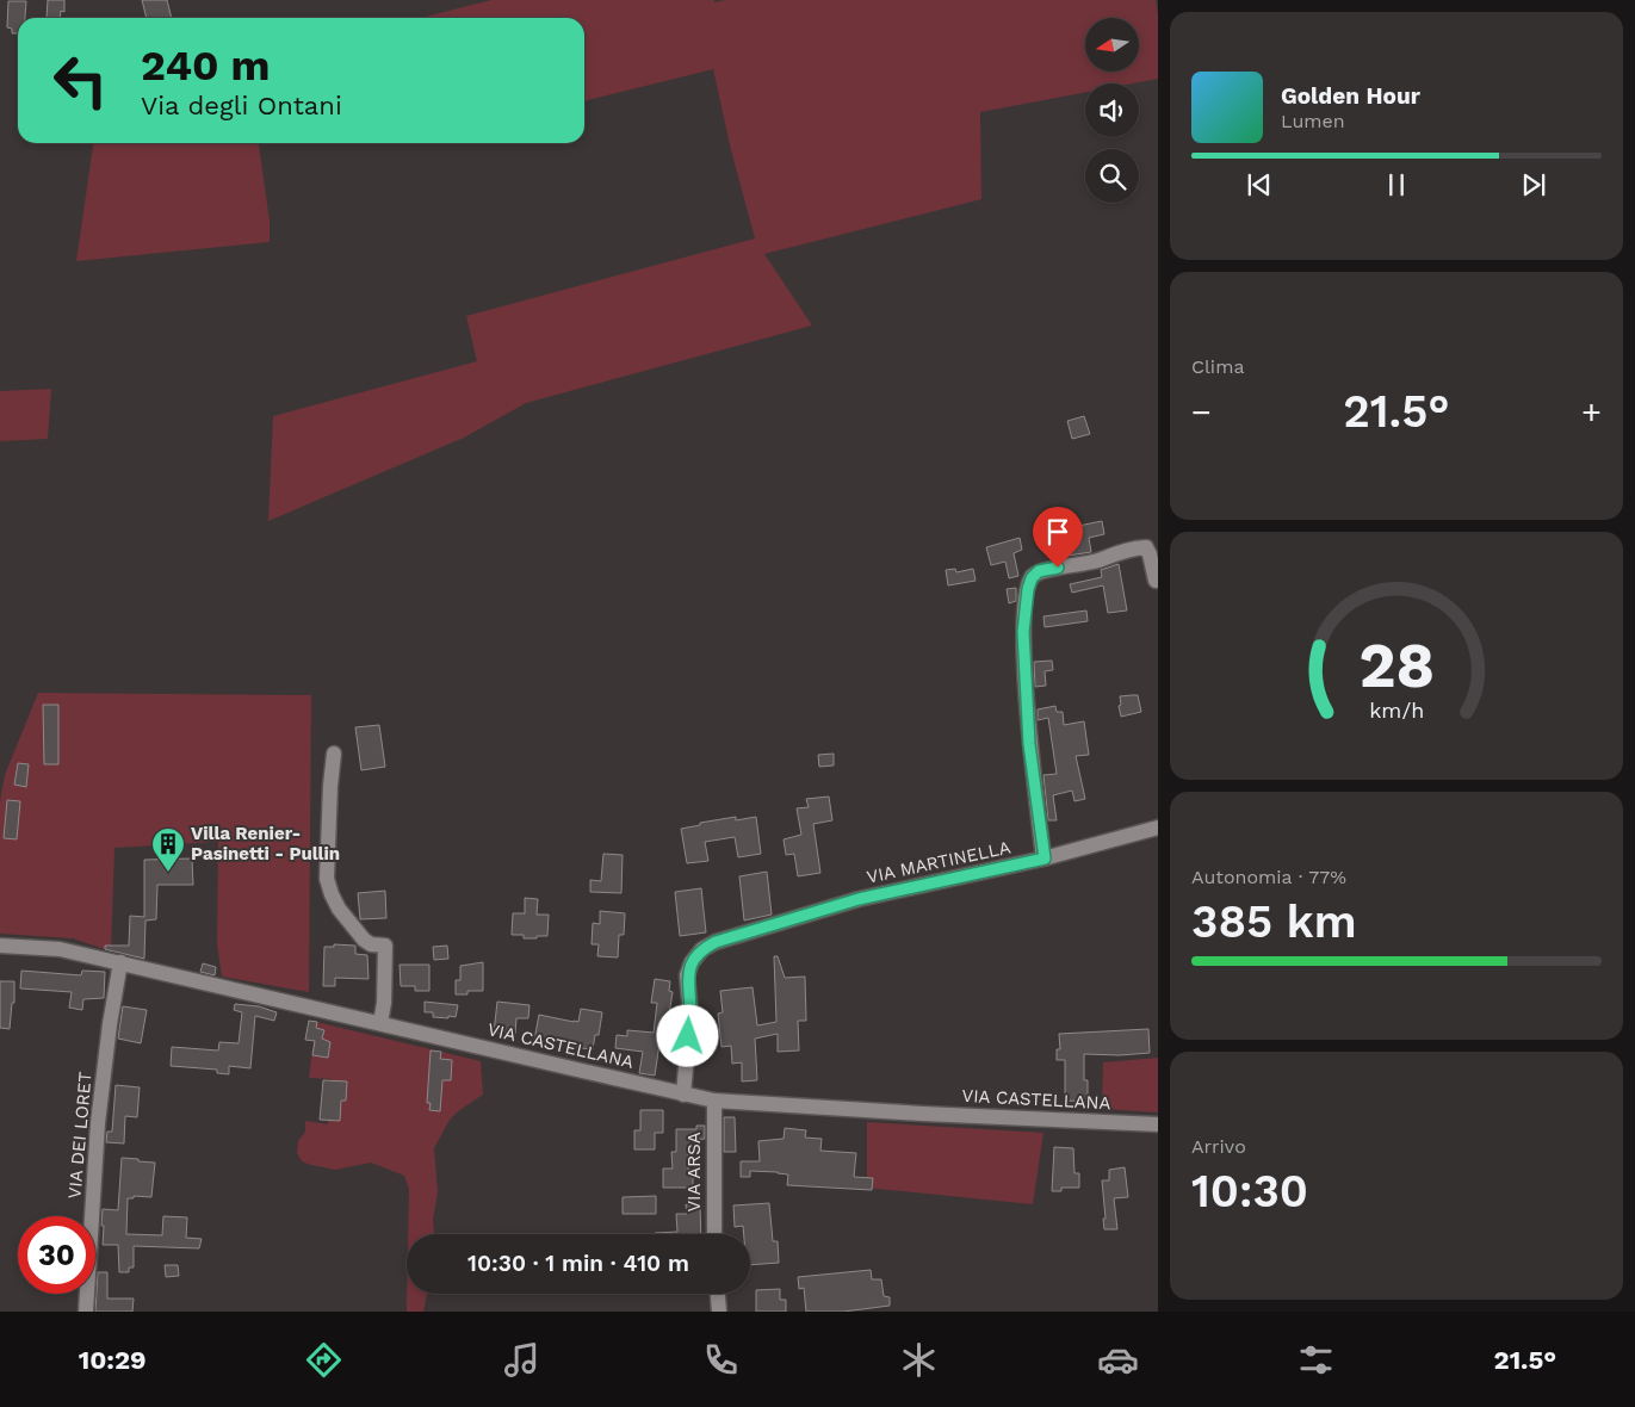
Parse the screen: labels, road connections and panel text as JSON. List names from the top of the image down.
{
  "streets": {
    "street": [
      "VIA MARTINELLA",
      "VIA CASTELLANA",
      "VIA DEI LORET",
      "VIA ARSA"
    ]
  },
  "crossings": [
    ["VIA MARTINELLA", "VIA CASTELLANA"],
    ["VIA CASTELLANA", "VIA DEI LORET"],
    ["VIA CASTELLANA", "VIA ARSA"]
  ],
  "places": {
    "building": ["Villa Renier- Pasinetti - Pullin"]
  },
  "north": "left",
  "page": {
    "turn": ["240 m", "Via degli Ontani"],
    "song": ["Golden Hour", "Lumen"],
    "tile": [
      "Clima",
      ["Autonomia · 77%", "385 km"],
      ["Arrivo", "10:30"]
    ],
    "heat": ["−", "21.5°", "+"],
    "limit": "30",
    "trip": "10:30 · 1 min · 410 m",
    "tabs": ["10:29", "21.5°"],
    "gauge": ["28", "km/h"]
  }
}
